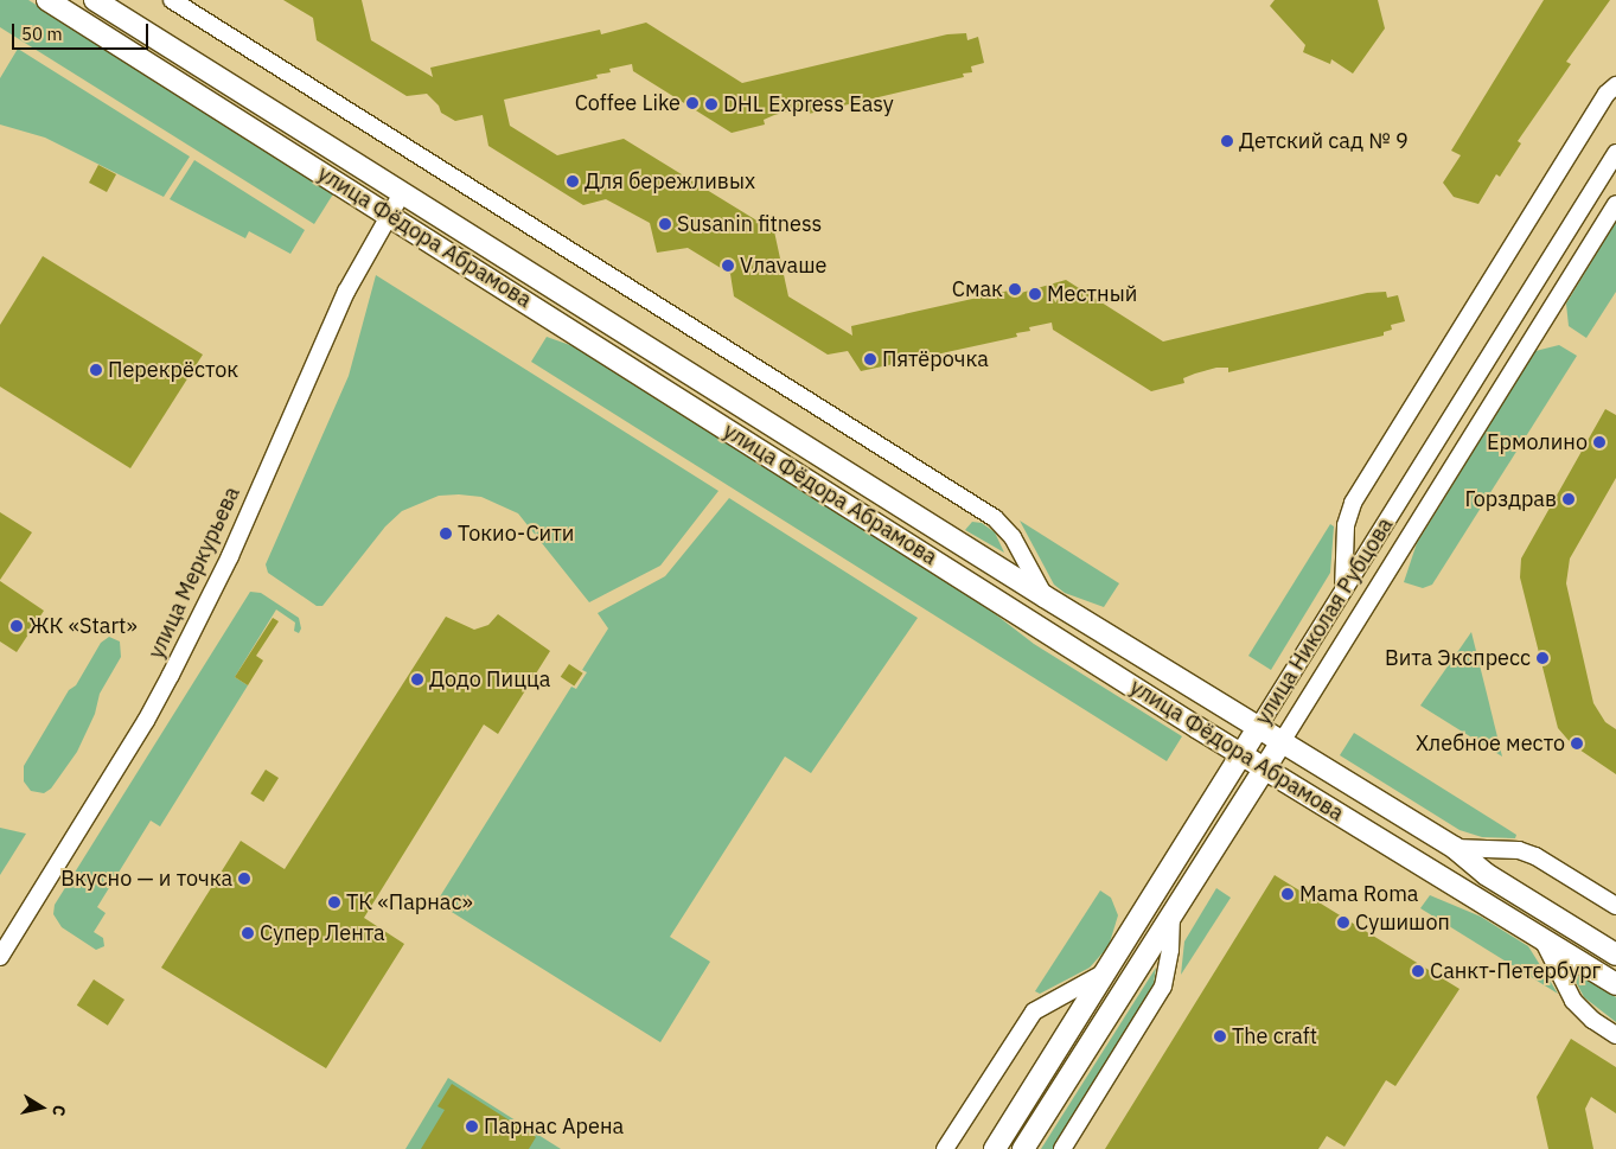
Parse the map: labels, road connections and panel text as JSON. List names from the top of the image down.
{
  "streets": {
    "street": ["улица Фёдора Абрамова", "улица Меркурьева", "улица Николая Рубцова"]
  },
  "crossings": [
    ["улица Фёдора Абрамова", "улица Меркурьева"],
    ["улица Фёдора Абрамова", "улица Николая Рубцова"]
  ],
  "places": [
    "Coffee Like",
    "DHL Express Easy",
    "Детский сад № 9",
    "Для бережливых",
    "Susanin fitness",
    "Vлаvаше",
    "Смак",
    "Местный",
    "Пятёрочка",
    "Перекрёсток",
    "Ермолино",
    "Горздрав",
    "Токио-Сити",
    "ЖК «Start»",
    "Вита Экспресс",
    "Додо Пицца",
    "Хлебное место",
    "Вкусно — и точка",
    "Mama Roma",
    "ТК «Парнас»",
    "Сушишоп",
    "Супер Лента",
    "Санкт-Петербург",
    "The craft",
    "Парнас Арена"
  ],
  "scale_bar": "50 m",
  "north": "right"
}
